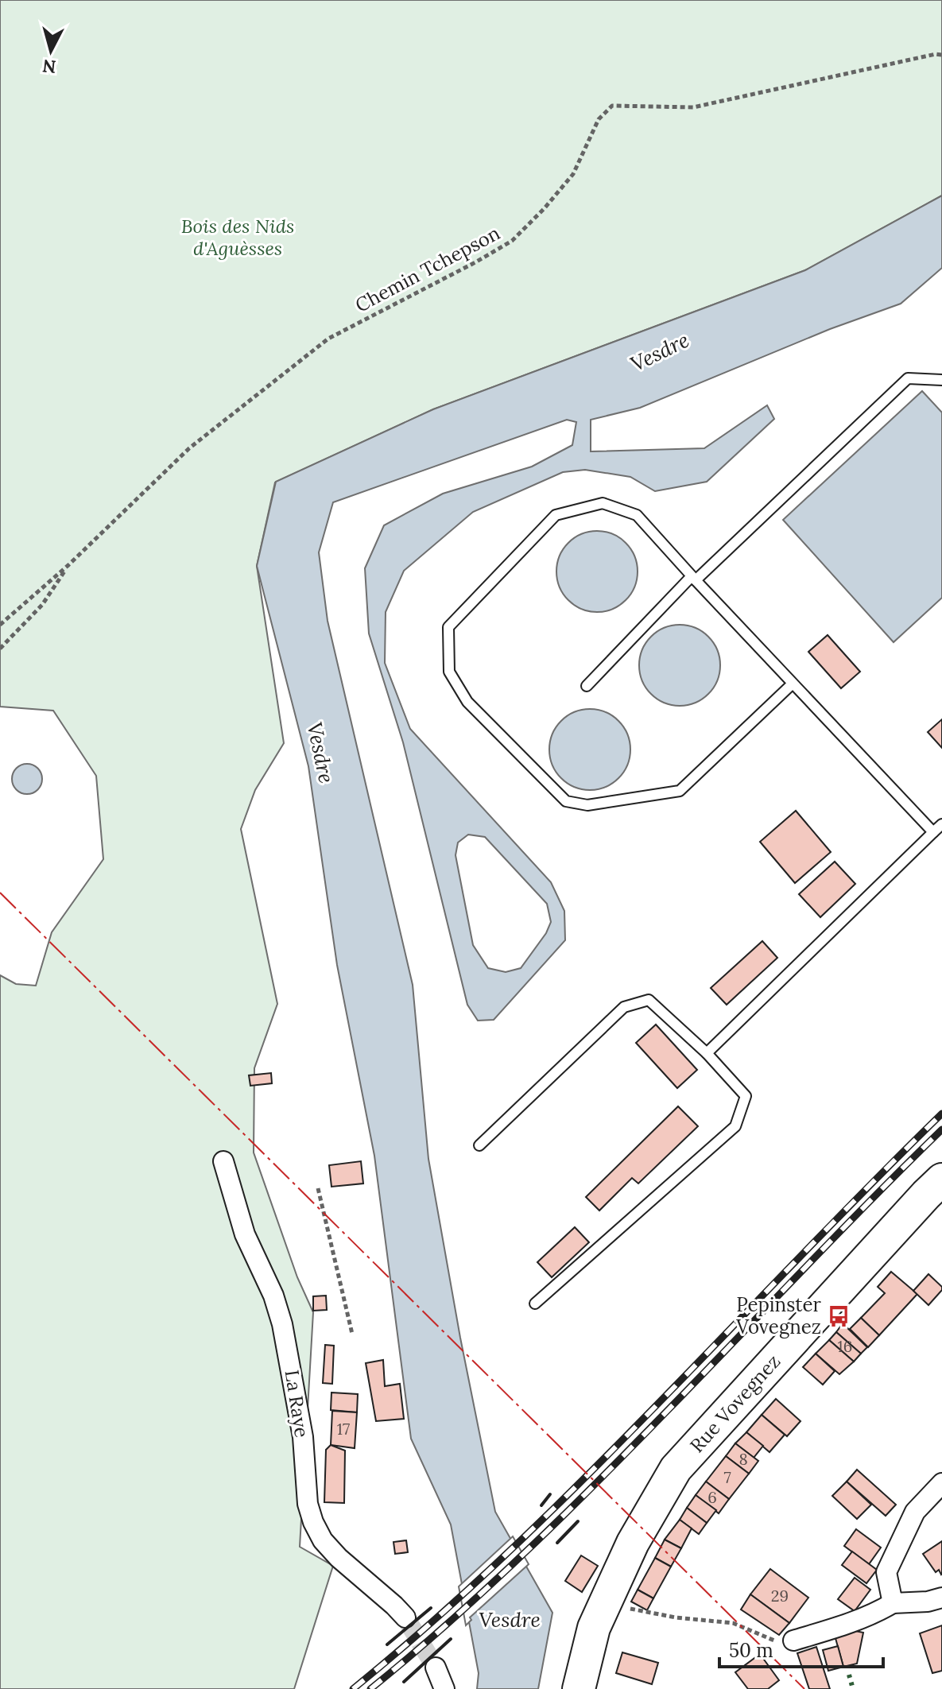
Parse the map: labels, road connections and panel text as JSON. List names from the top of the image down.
{
  "streets": {
    "main road": ["Rue Vovegnez"],
    "street": ["La Raye"],
    "path": ["Chemin Tchepson"]
  },
  "water": ["Vesdre"],
  "parks": ["Bois des Nids d'Aguèsses"],
  "places": {
    "bus stop": ["Pepinster Vovegnez"]
  },
  "house_numbers": [
    "16",
    "17",
    "8",
    "7",
    "6",
    "29"
  ],
  "scale_bar": "50 m",
  "north": "bottom"
}
